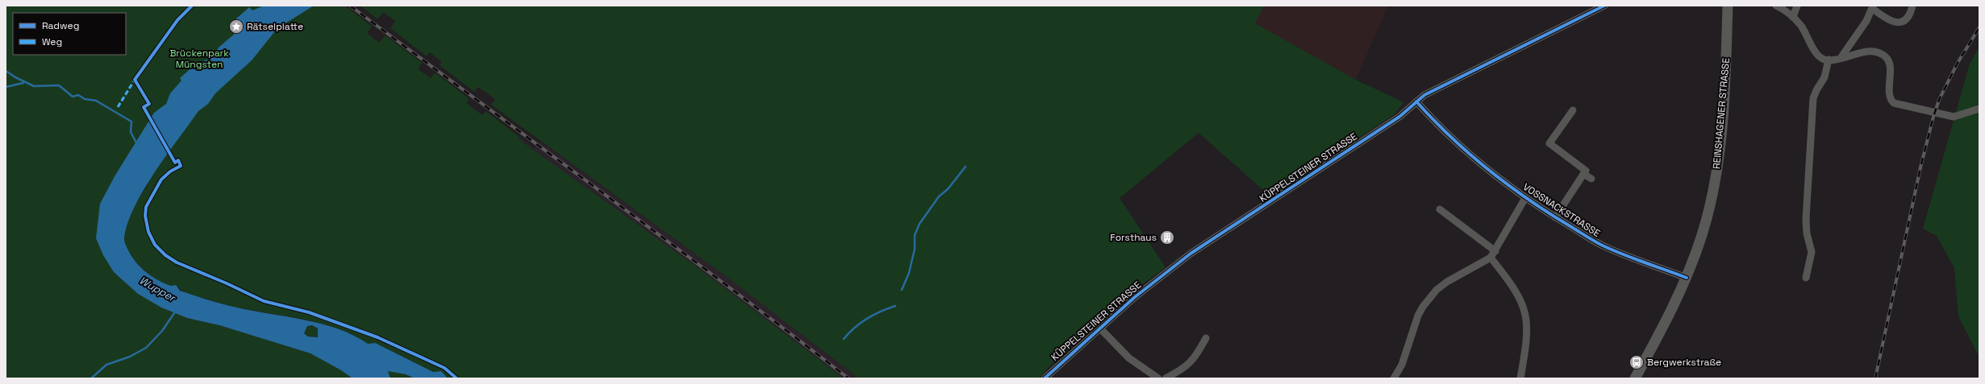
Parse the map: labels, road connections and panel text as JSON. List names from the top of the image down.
{
  "streets": {
    "main road": ["REINSHAGENER STRASSE"],
    "street": ["KÜPPELSTEINER STRASSE", "VOSSNACKSTRASSE"]
  },
  "crossings": [
    ["REINSHAGENER STRASSE", "VOSSNACKSTRASSE"],
    ["KÜPPELSTEINER STRASSE", "VOSSNACKSTRASSE"]
  ],
  "water": ["Wupper"],
  "parks": ["Brückenpark Müngsten"],
  "places": {
    "place": ["Rätselplatte"],
    "building": ["Forsthaus"],
    "bus stop": ["Bergwerkstraße"]
  },
  "legend": ["Radweg", "Weg"]
}
